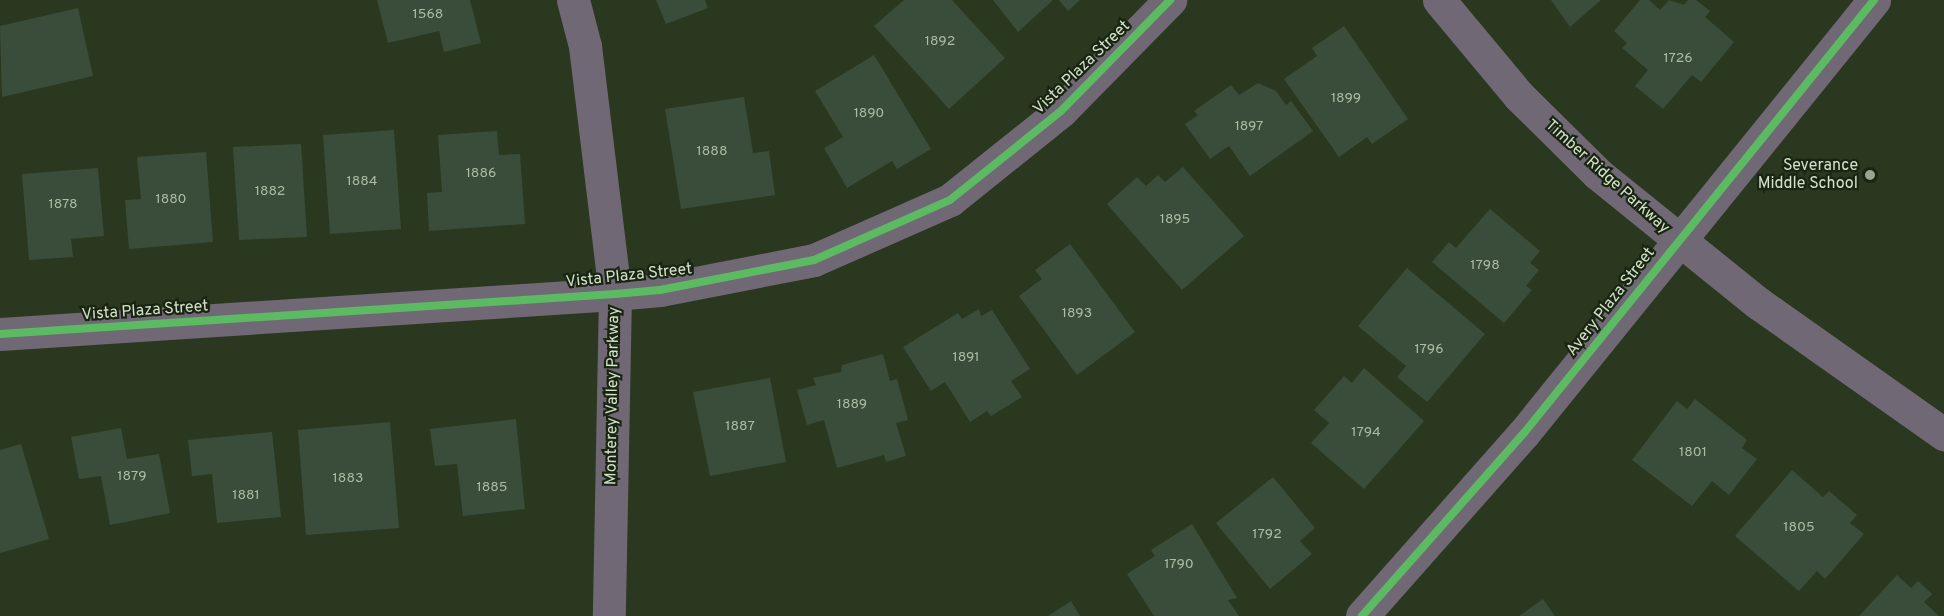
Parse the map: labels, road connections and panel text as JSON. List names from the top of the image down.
{
  "streets": {
    "street": [
      "Vista Plaza Street",
      "Timber Ridge Parkway",
      "Avery Plaza Street",
      "Monterey Valley Parkway"
    ]
  },
  "crossings": [
    ["Vista Plaza Street", "Monterey Valley Parkway"],
    ["Timber Ridge Parkway", "Avery Plaza Street"]
  ],
  "places": ["Severance Middle School"],
  "house_numbers": [
    "1568",
    "1892",
    "1726",
    "1899",
    "1890",
    "1897",
    "1888",
    "1886",
    "1884",
    "1882",
    "1880",
    "1878",
    "1895",
    "1798",
    "1893",
    "1796",
    "1891",
    "1889",
    "1887",
    "1794",
    "1801",
    "1879",
    "1883",
    "1885",
    "1881",
    "1805",
    "1792",
    "1790"
  ]
}
